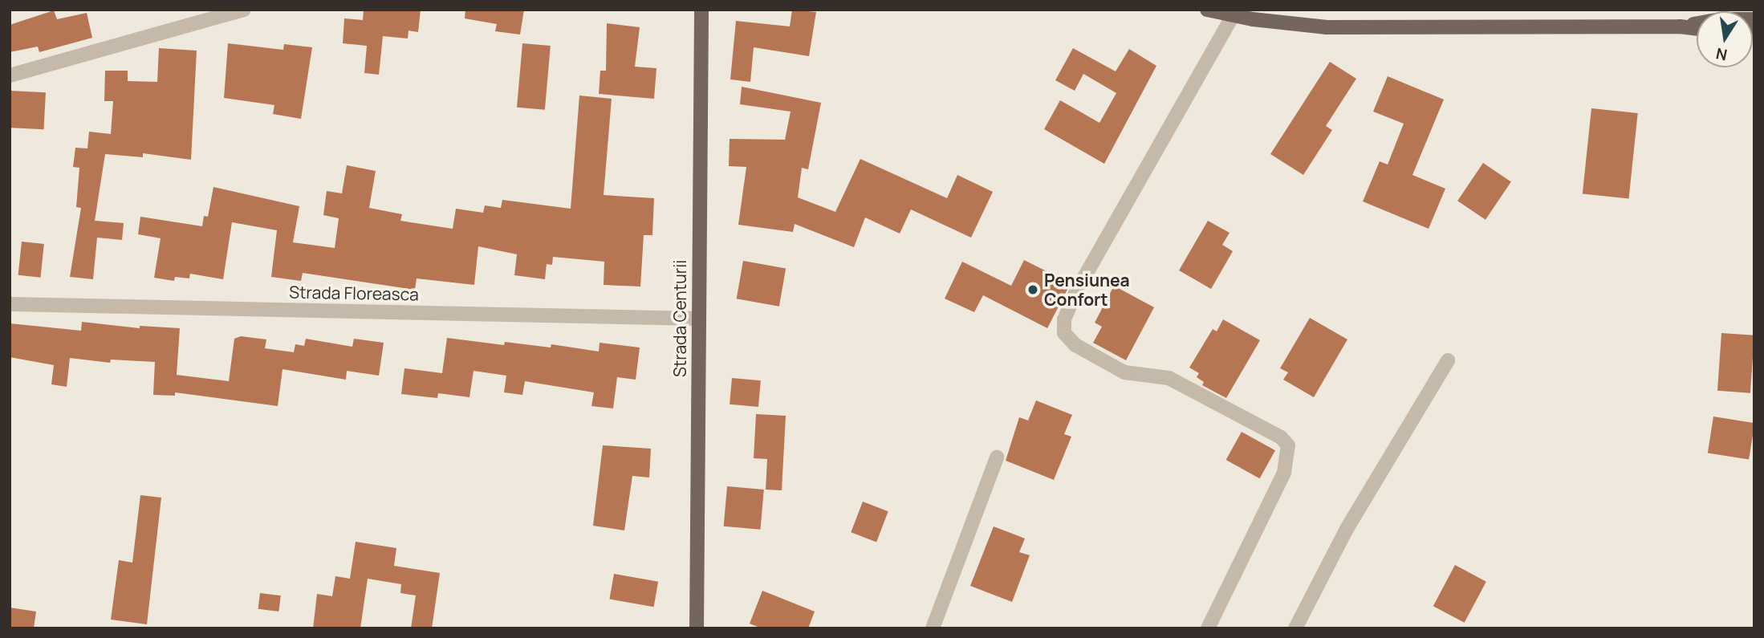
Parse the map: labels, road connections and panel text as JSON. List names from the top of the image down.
{
  "streets": {
    "main road": ["Strada Centurii"],
    "street": ["Strada Floreasca"]
  },
  "crossings": [
    ["Strada Floreasca", "Strada Centurii"]
  ],
  "places": ["Pensiunea Confort"],
  "north": "bottom"
}
